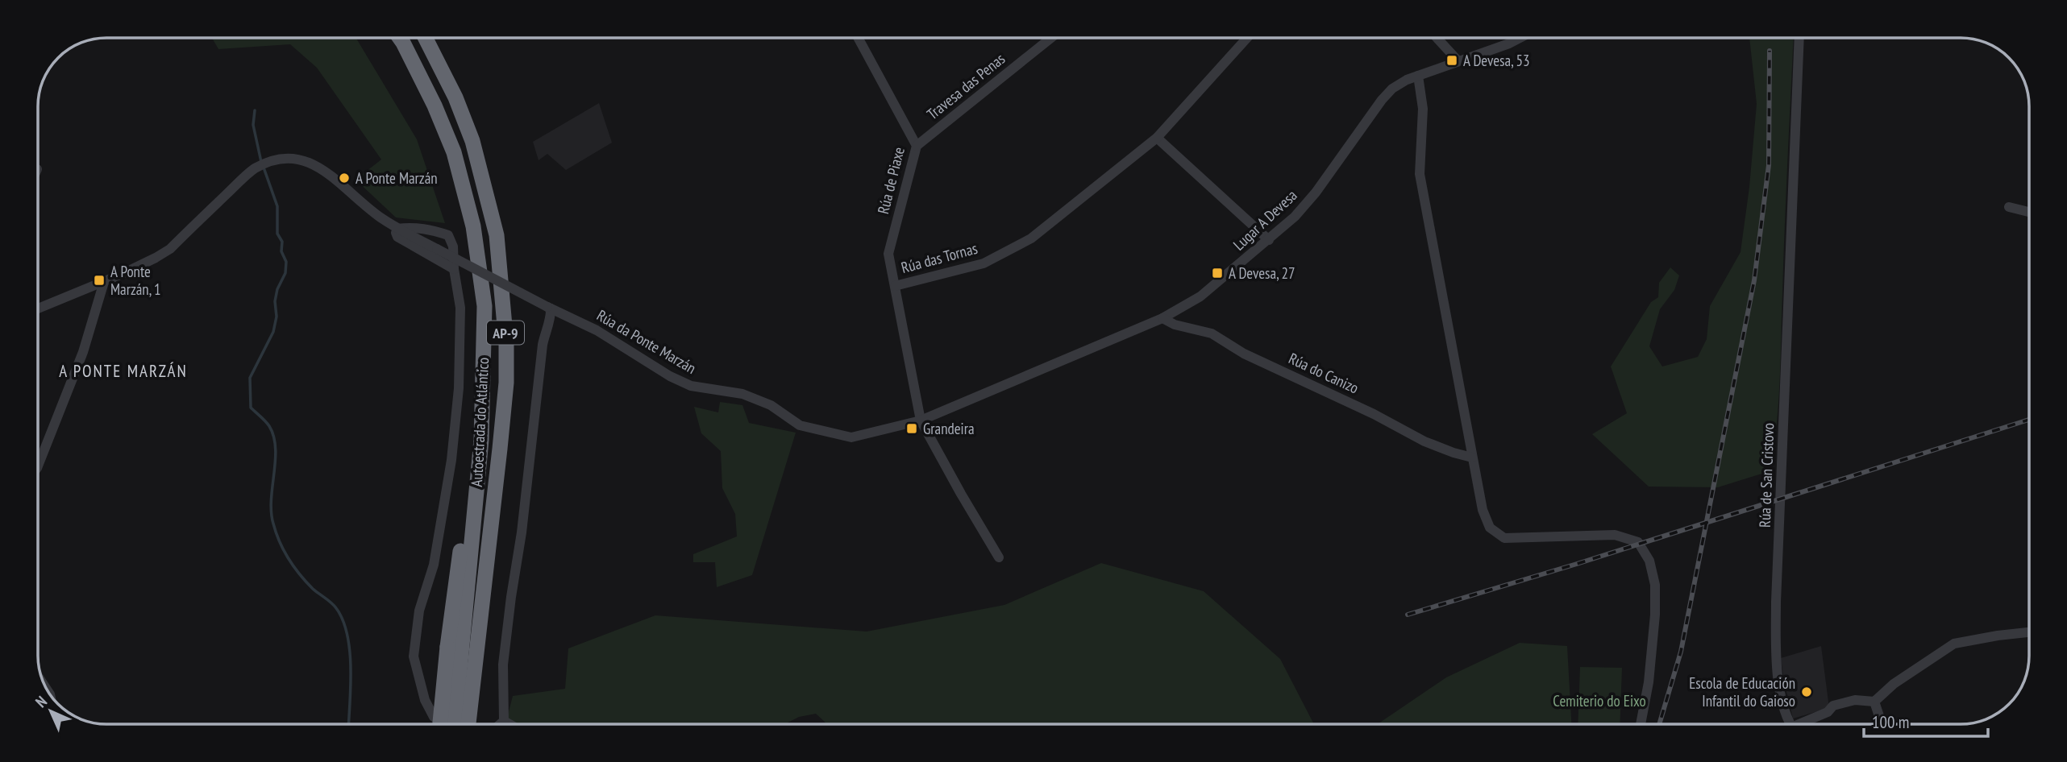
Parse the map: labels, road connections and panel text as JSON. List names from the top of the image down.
{
  "streets": {
    "highway": ["AP-9", "Autoestrada do Atlántico"],
    "street": [
      "Travesa das Penas",
      "Rúa de Piaxe",
      "Lugar A Devesa",
      "Rúa das Tornas",
      "Rúa da Ponte Marzán",
      "Rúa do Canizo",
      "Rúa de San Cristovo"
    ]
  },
  "crossings": [
    ["Travesa das Penas", "Rúa de Piaxe"],
    ["Rúa de Piaxe", "Rúa das Tornas"],
    ["Lugar A Devesa", "Rúa das Tornas"],
    ["Lugar A Devesa", "Rúa da Ponte Marzán"],
    ["Lugar A Devesa", "Rúa do Canizo"],
    ["Rúa das Tornas", "Rúa da Ponte Marzán"]
  ],
  "districts": ["A PONTE MARZÁN"],
  "parks": ["Cemiterio do Eixo"],
  "places": {
    "transit": [
      "A Devesa, 53",
      "A Devesa, 27",
      "A Ponte Marzán, 1",
      "Grandeira"
    ],
    "other": ["A Ponte Marzán", "Escola de Educación Infantil do Gaioso"]
  },
  "scale_bar": "100 m",
  "north": "top left"
}
